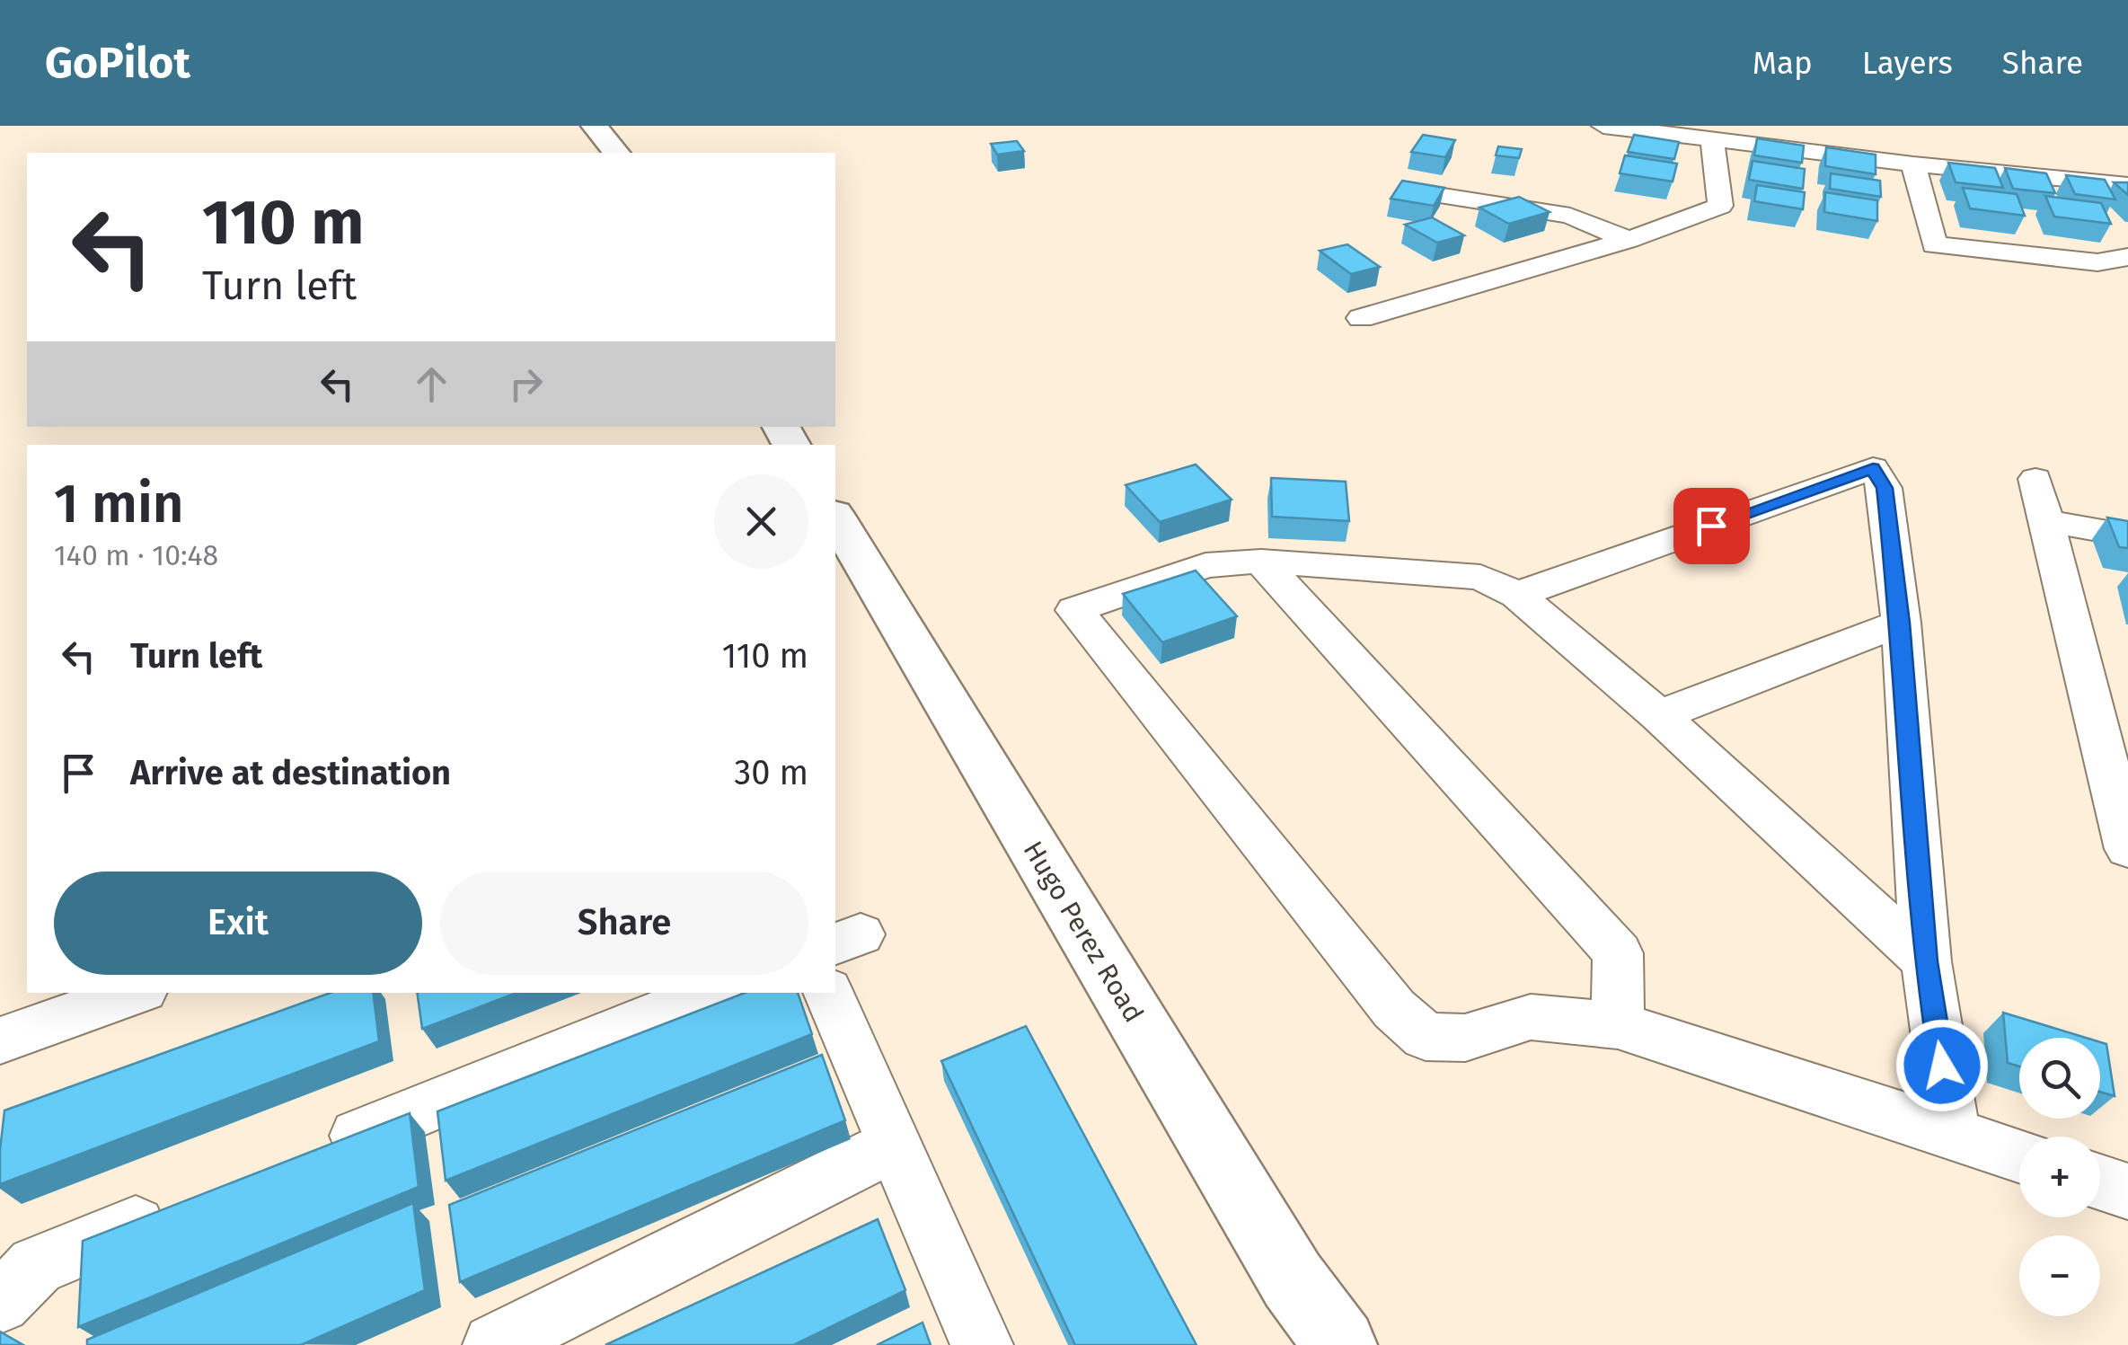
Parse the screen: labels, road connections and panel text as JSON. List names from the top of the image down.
{
  "streets": {
    "street": ["Hugo Perez Road"]
  },
  "page": {
    "header": "GoPilot",
    "nav": ["Map", "Layers", "Share"],
    "turn": ["110 m", "Turn left"],
    "heading": ["1 min", "140 m · 10:48"],
    "list": [
      {
        "name": "Turn left",
        "value": "110 m"
      },
      {
        "name": "Arrive at destination",
        "value": "30 m"
      }
    ],
    "buttons": ["Exit", "Share"],
    "map_buttons": ["+", "−"]
  }
}
